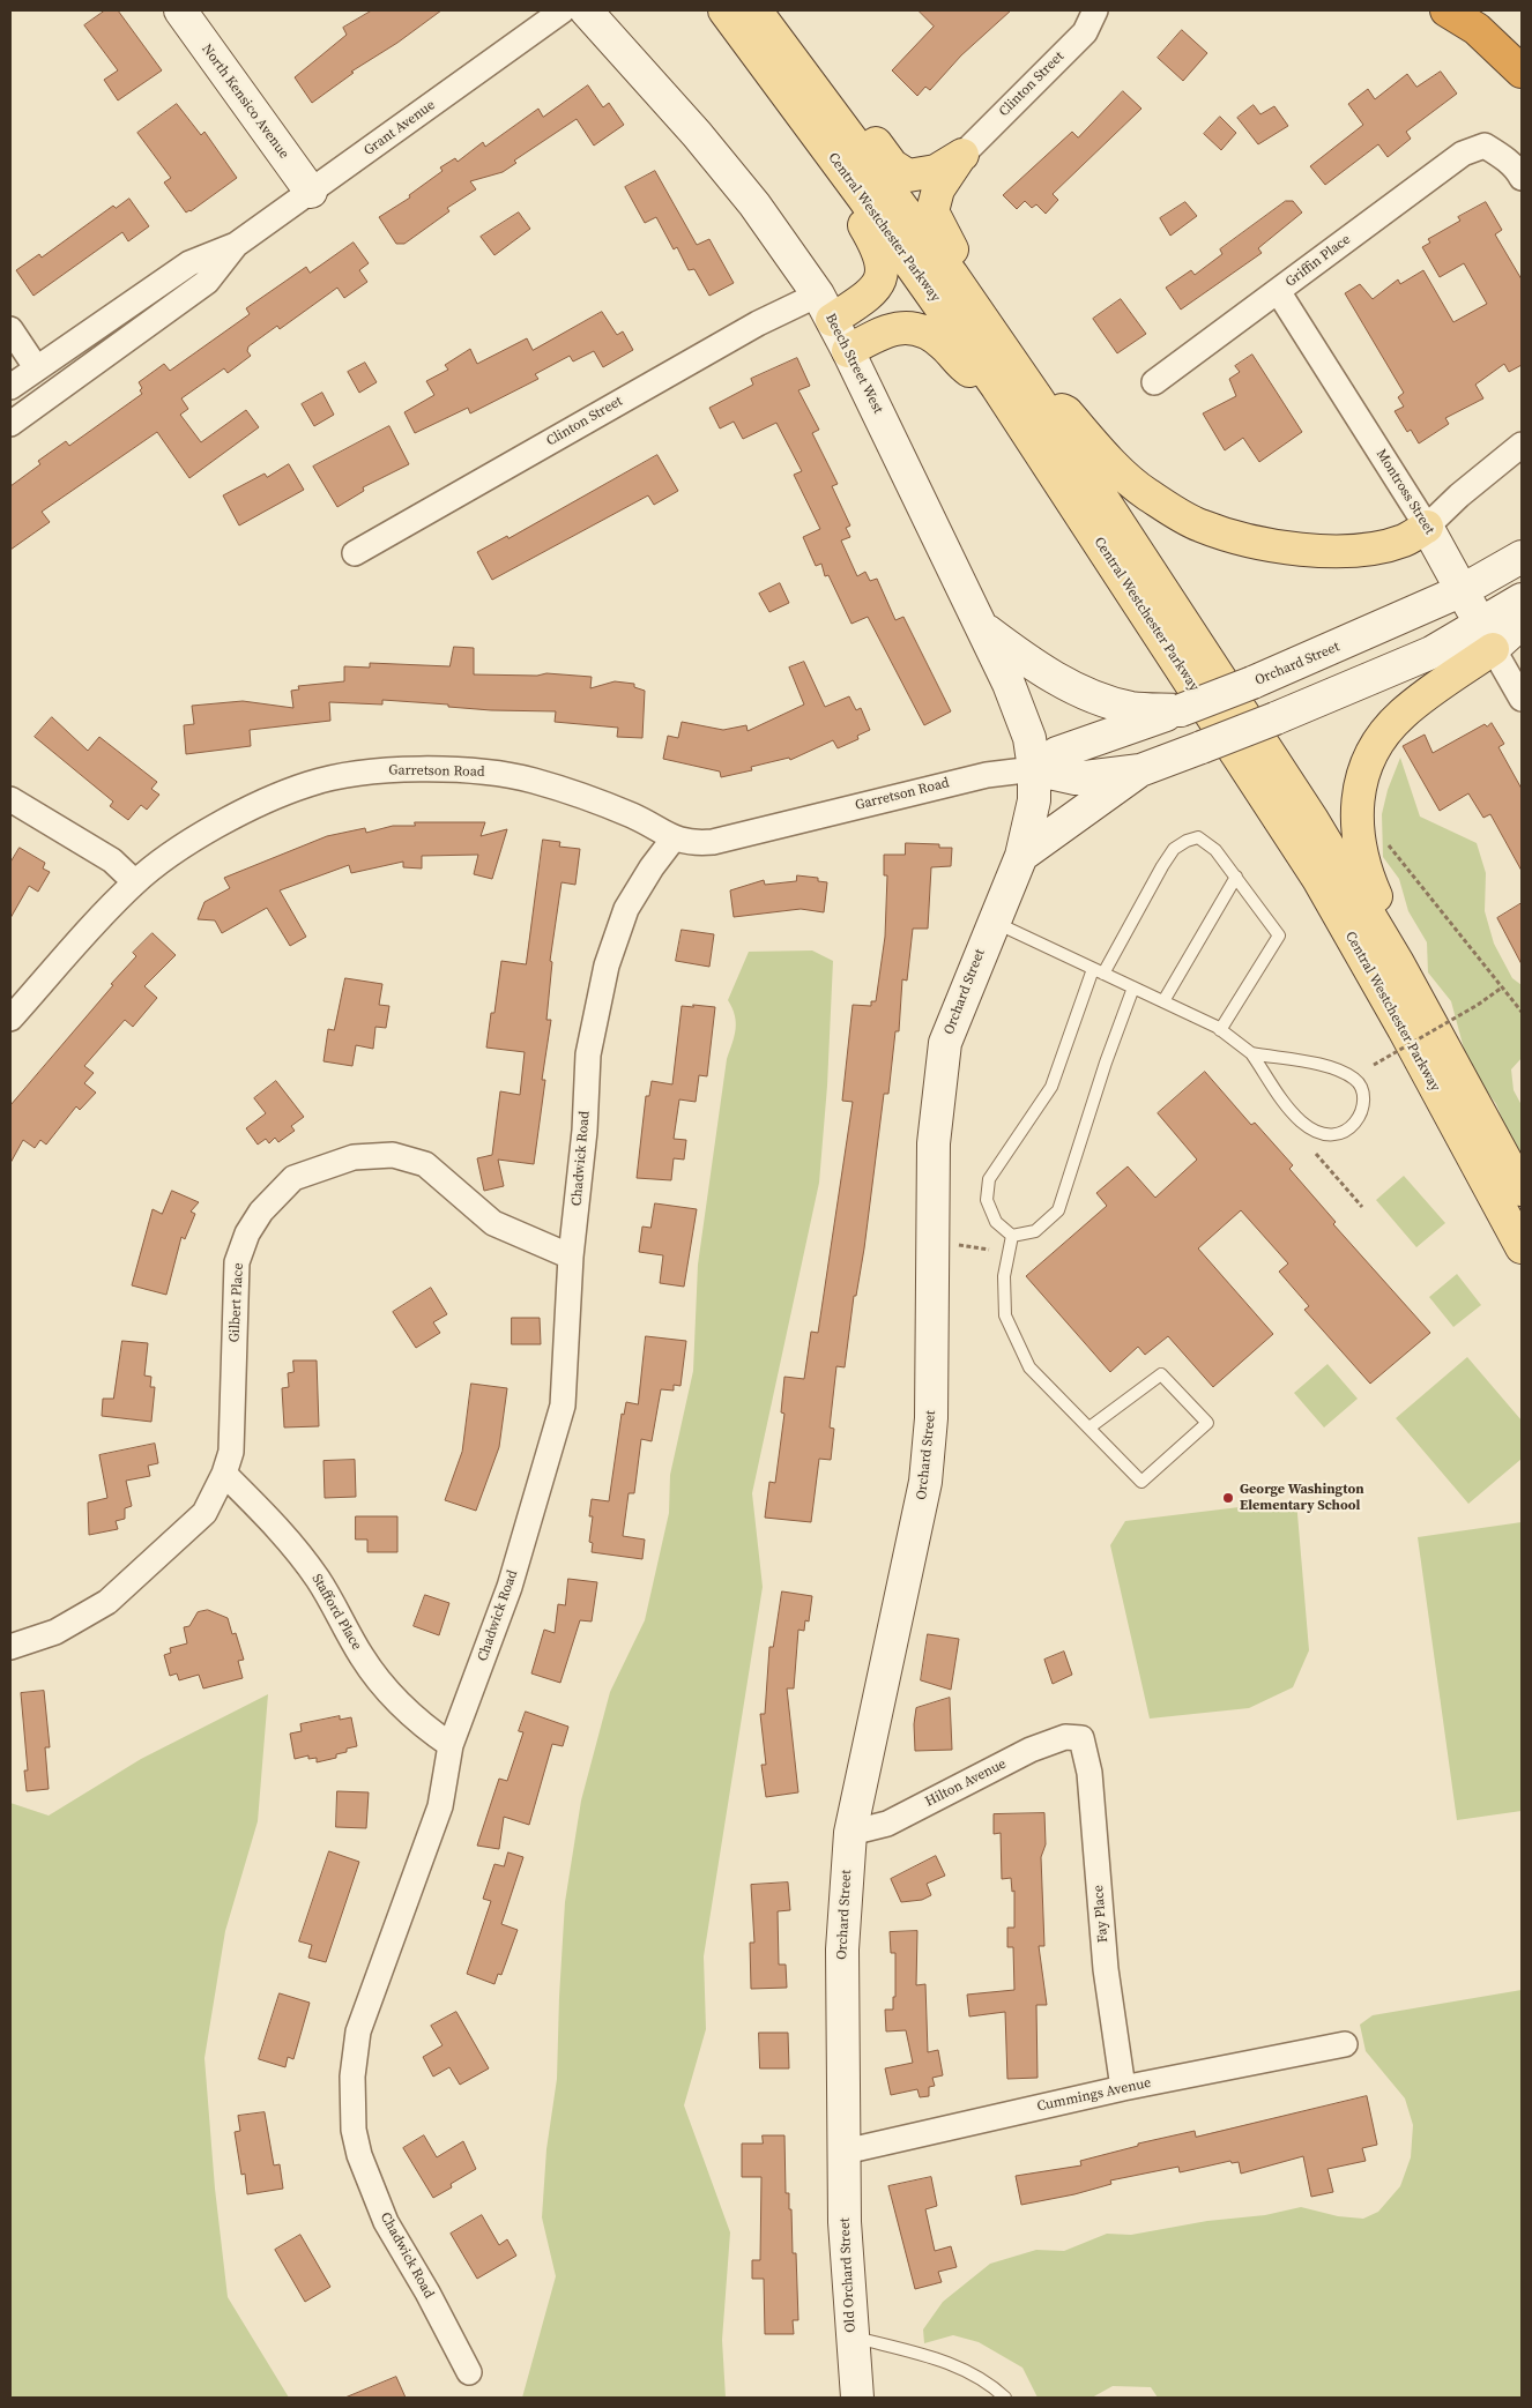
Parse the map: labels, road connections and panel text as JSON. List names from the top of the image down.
{
  "streets": {
    "main road": ["Central Westchester Parkway"],
    "street": [
      "Clinton Street",
      "North Kensico Avenue",
      "Grant Avenue",
      "Griffin Place",
      "Beech Street West",
      "Montross Street",
      "Orchard Street",
      "Garretson Road",
      "Chadwick Road",
      "Gilbert Place",
      "Stafford Place",
      "Hilton Avenue",
      "Fay Place",
      "Cummings Avenue",
      "Old Orchard Street"
    ]
  },
  "crossings": [
    ["Clinton Street", "Beech Street West"],
    ["North Kensico Avenue", "Grant Avenue"],
    ["Griffin Place", "Montross Street"],
    ["Beech Street West", "Orchard Street"],
    ["Beech Street West", "Garretson Road"],
    ["Montross Street", "Orchard Street"],
    ["Orchard Street", "Garretson Road"],
    ["Orchard Street", "Hilton Avenue"],
    ["Orchard Street", "Cummings Avenue"],
    ["Orchard Street", "Old Orchard Street"],
    ["Garretson Road", "Chadwick Road"],
    ["Chadwick Road", "Gilbert Place"],
    ["Chadwick Road", "Stafford Place"],
    ["Gilbert Place", "Stafford Place"],
    ["Hilton Avenue", "Fay Place"],
    ["Fay Place", "Cummings Avenue"],
    ["Cummings Avenue", "Old Orchard Street"]
  ],
  "places": ["George Washington Elementary School"]
}
